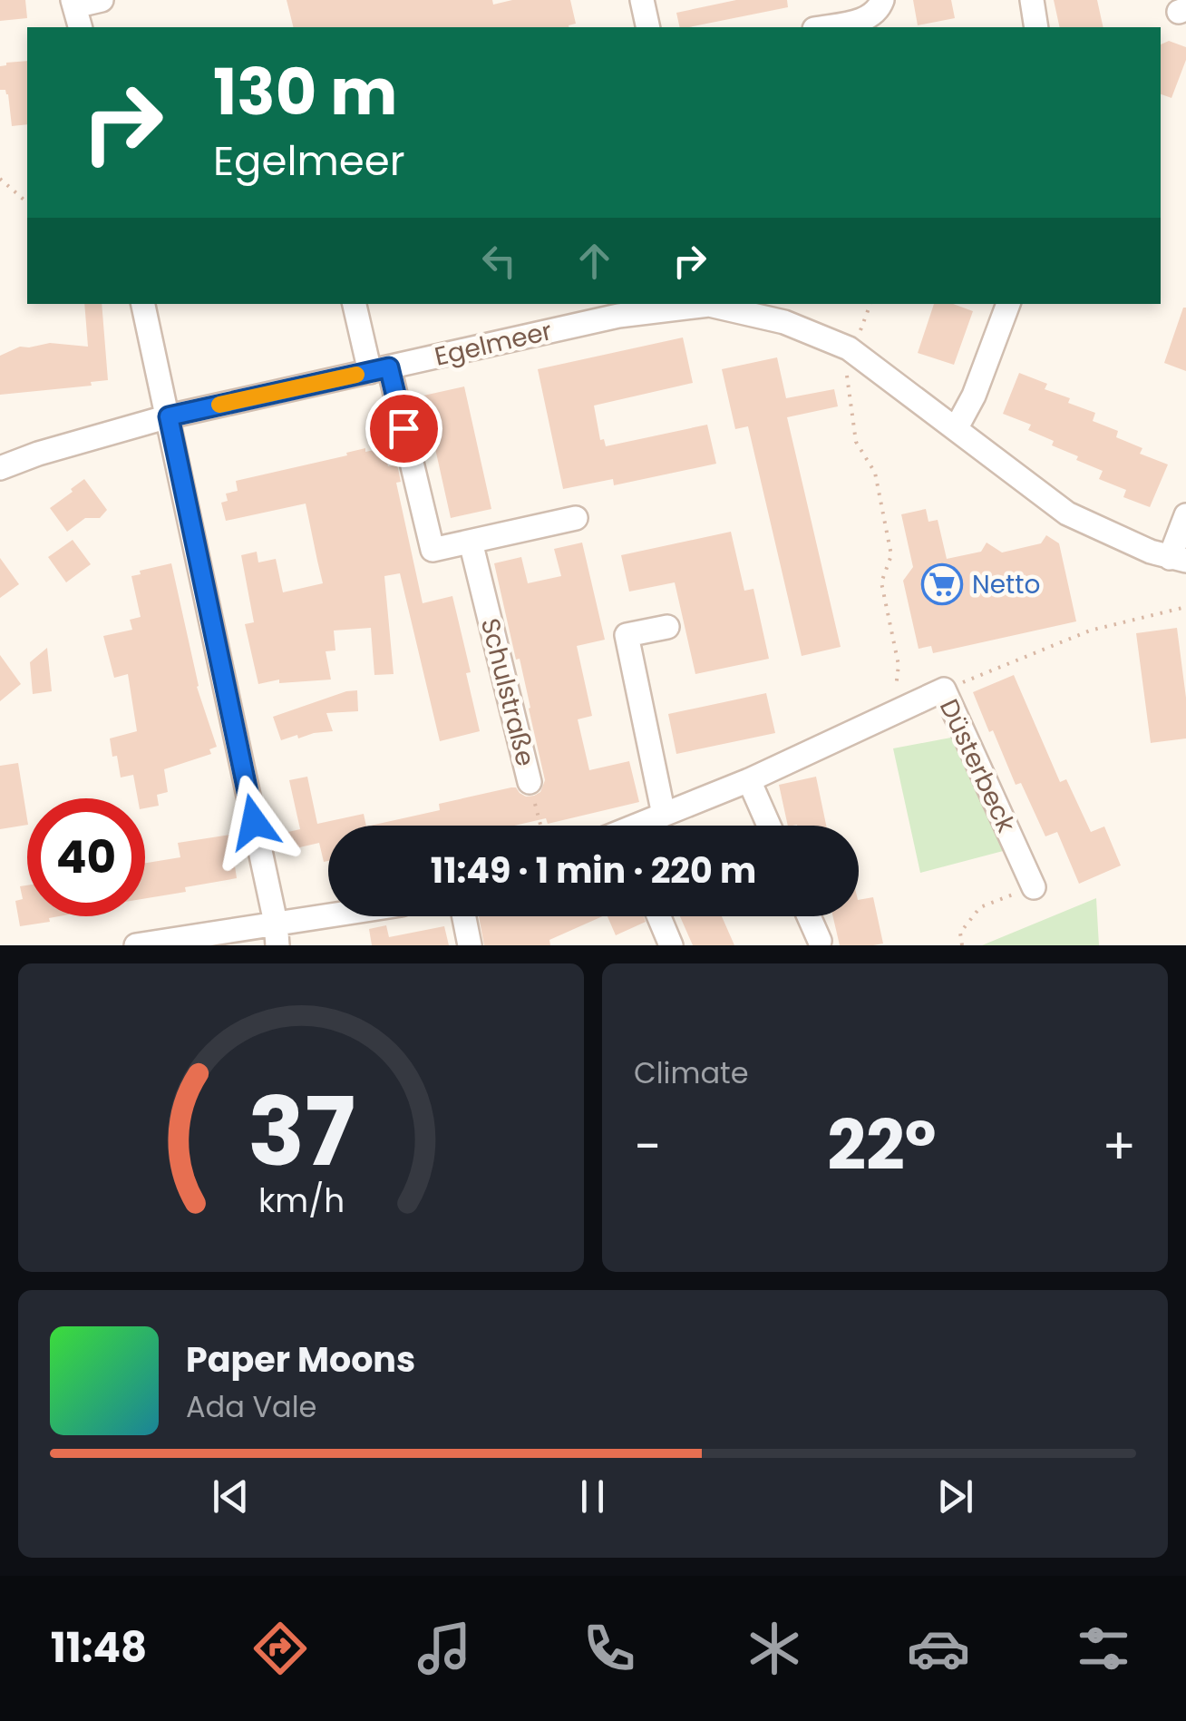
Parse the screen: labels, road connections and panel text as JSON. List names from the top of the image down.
{
  "streets": {
    "street": ["Egelmeer", "Schulstraße", "Düsterbeck"]
  },
  "places": {
    "supermarket": ["Netto"]
  },
  "page": {
    "turn": ["130 m", "Egelmeer"],
    "limit": "40",
    "trip": "11:49 · 1 min · 220 m",
    "tile": "Climate",
    "heat": ["−", "22°", "+"],
    "song": ["Paper Moons", "Ada Vale"],
    "tabs": "11:48",
    "gauge": ["37", "km/h"]
  }
}
